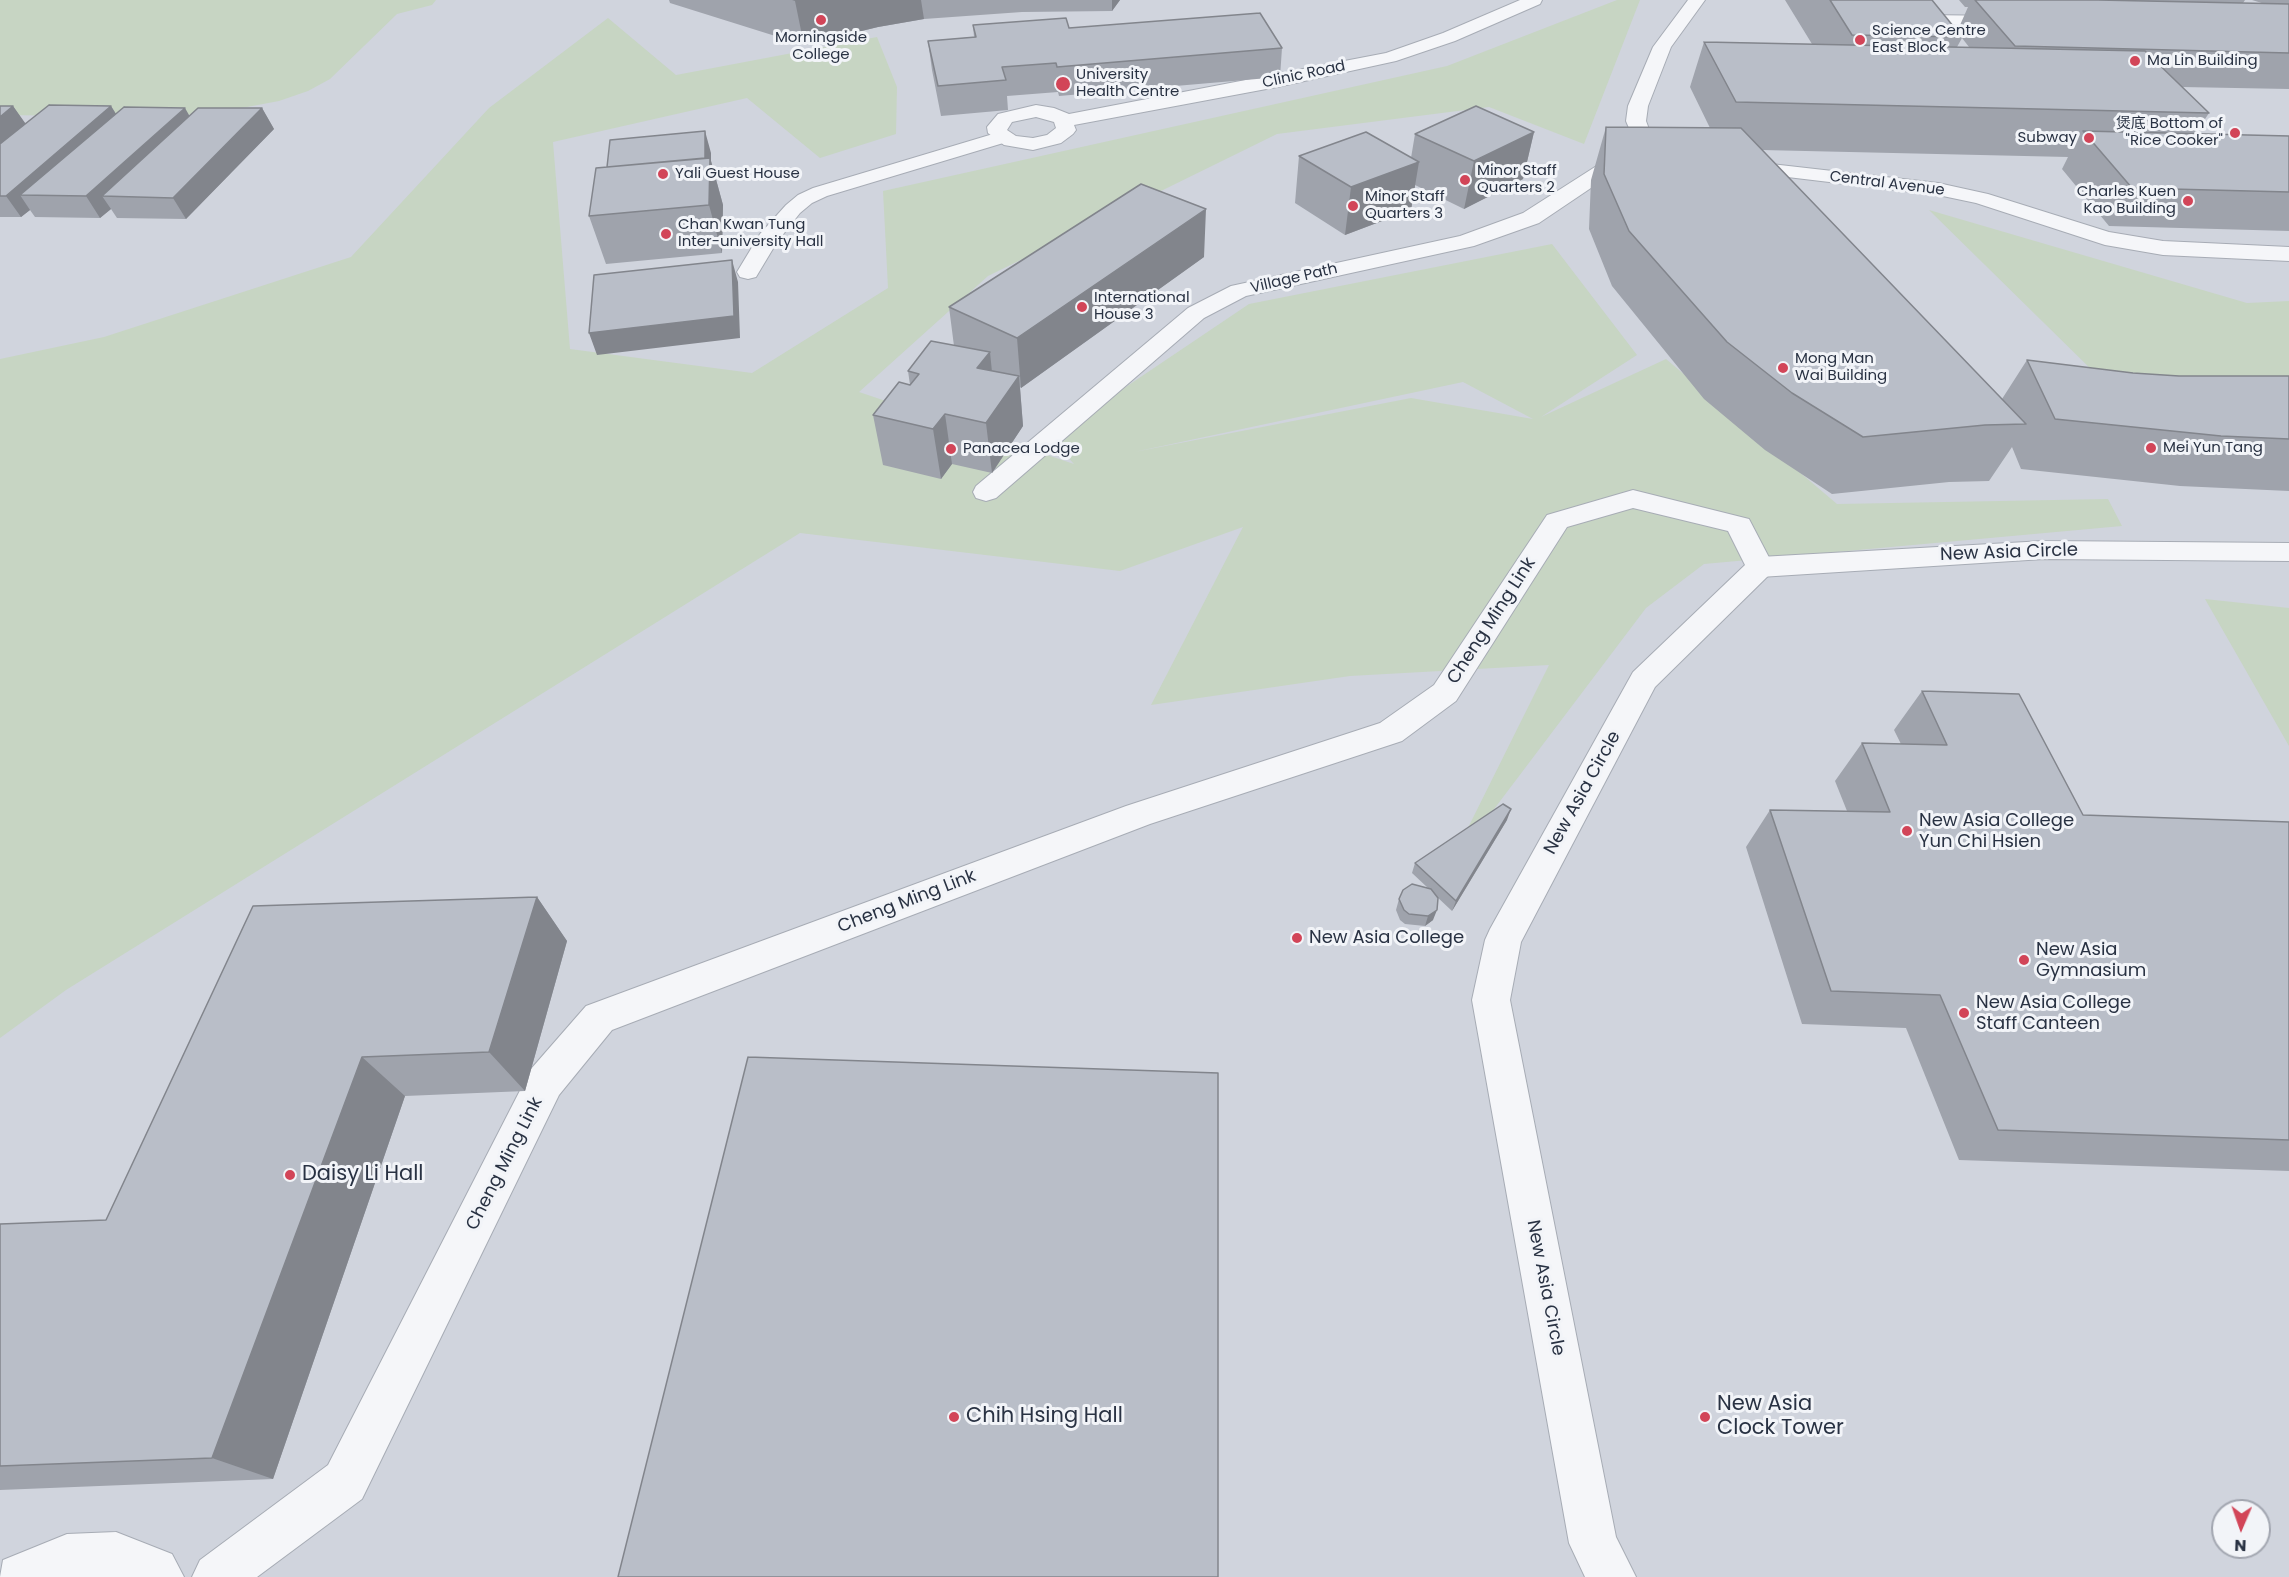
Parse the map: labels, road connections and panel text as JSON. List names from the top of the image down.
{
  "streets": {
    "street": [
      "Clinic Road",
      "Central Avenue",
      "Village Path",
      "New Asia Circle",
      "Cheng Ming Link"
    ]
  },
  "crossings": [
    ["New Asia Circle", "Cheng Ming Link"]
  ],
  "places": [
    "Morningside College",
    "Science Centre East Block",
    "Ma Lin Building",
    "University Health Centre",
    "煲底 Bottom of \"Rice Cooker\"",
    "Subway",
    "Yali Guest House",
    "Minor Staff Quarters 2",
    "Charles Kuen Kao Building",
    "Minor Staff Quarters 3",
    "Chan Kwan Tung Inter-university Hall",
    "International House 3",
    "Mong Man Wai Building",
    "Mei Yun Tang",
    "Panacea Lodge",
    "New Asia College Yun Chi Hsien",
    "New Asia College",
    "New Asia Gymnasium",
    "New Asia College Staff Canteen",
    "Daisy Li Hall",
    "Chih Hsing Hall",
    "New Asia Clock Tower"
  ],
  "north": "bottom"
}
